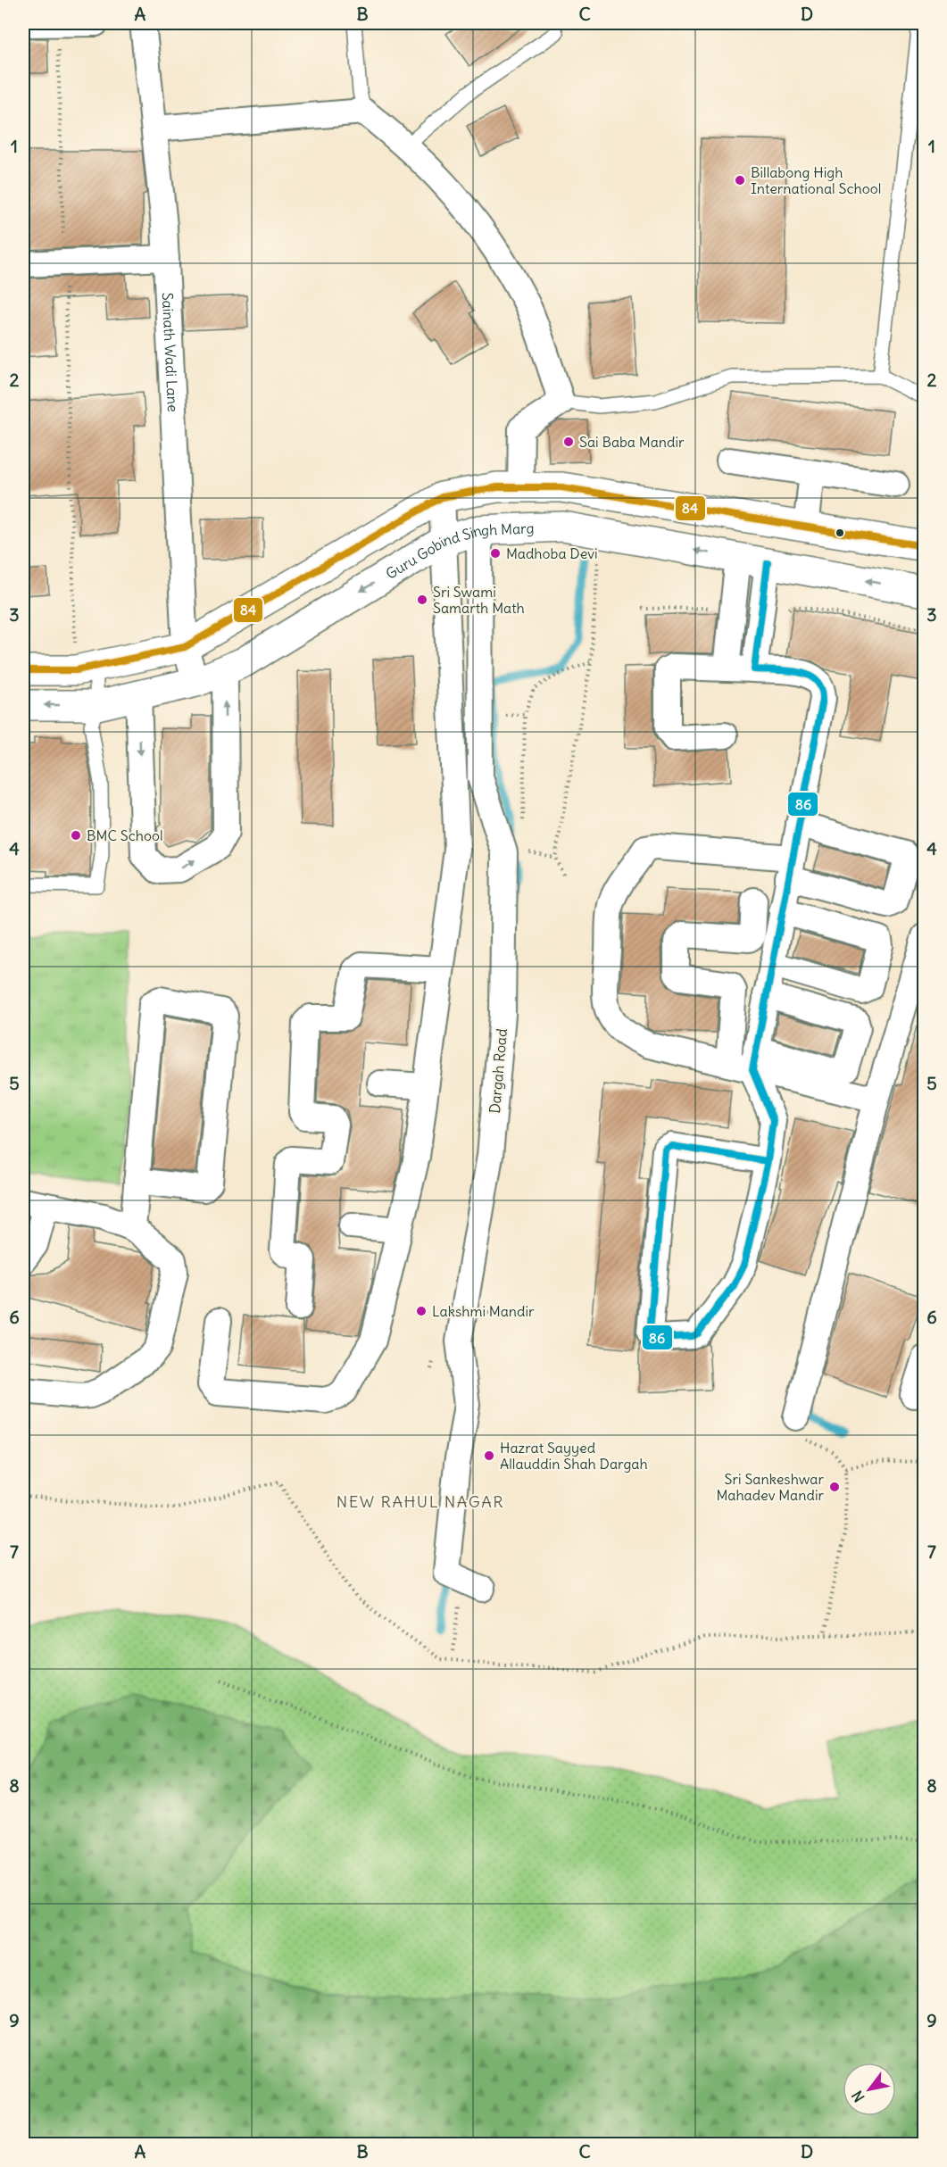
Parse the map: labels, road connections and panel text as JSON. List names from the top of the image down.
{
  "streets": {
    "street": ["Sainath Wadi Lane", "Guru Gobind Singh Marg", "Dargah Road"]
  },
  "crossings": [
    ["Sainath Wadi Lane", "Guru Gobind Singh Marg"],
    ["Guru Gobind Singh Marg", "Dargah Road"]
  ],
  "districts": ["NEW RAHUL NAGAR"],
  "places": [
    "Billabong High International School",
    "Sai Baba Mandir",
    "Madhoba Devi",
    "Sri Swami Samarth Math",
    "BMC School",
    "Lakshmi Mandir",
    "Hazrat Sayyed Allauddin Shah Dargah",
    "Sri Sankeshwar Mahadev Mandir"
  ],
  "lines": ["transit line 84", "transit line 86"],
  "north": "bottom left",
  "grid": {
    "columns": [
      "A",
      "B",
      "C",
      "D"
    ],
    "rows": [
      "1",
      "2",
      "3",
      "4",
      "5",
      "6",
      "7",
      "8",
      "9"
    ]
  }
}
